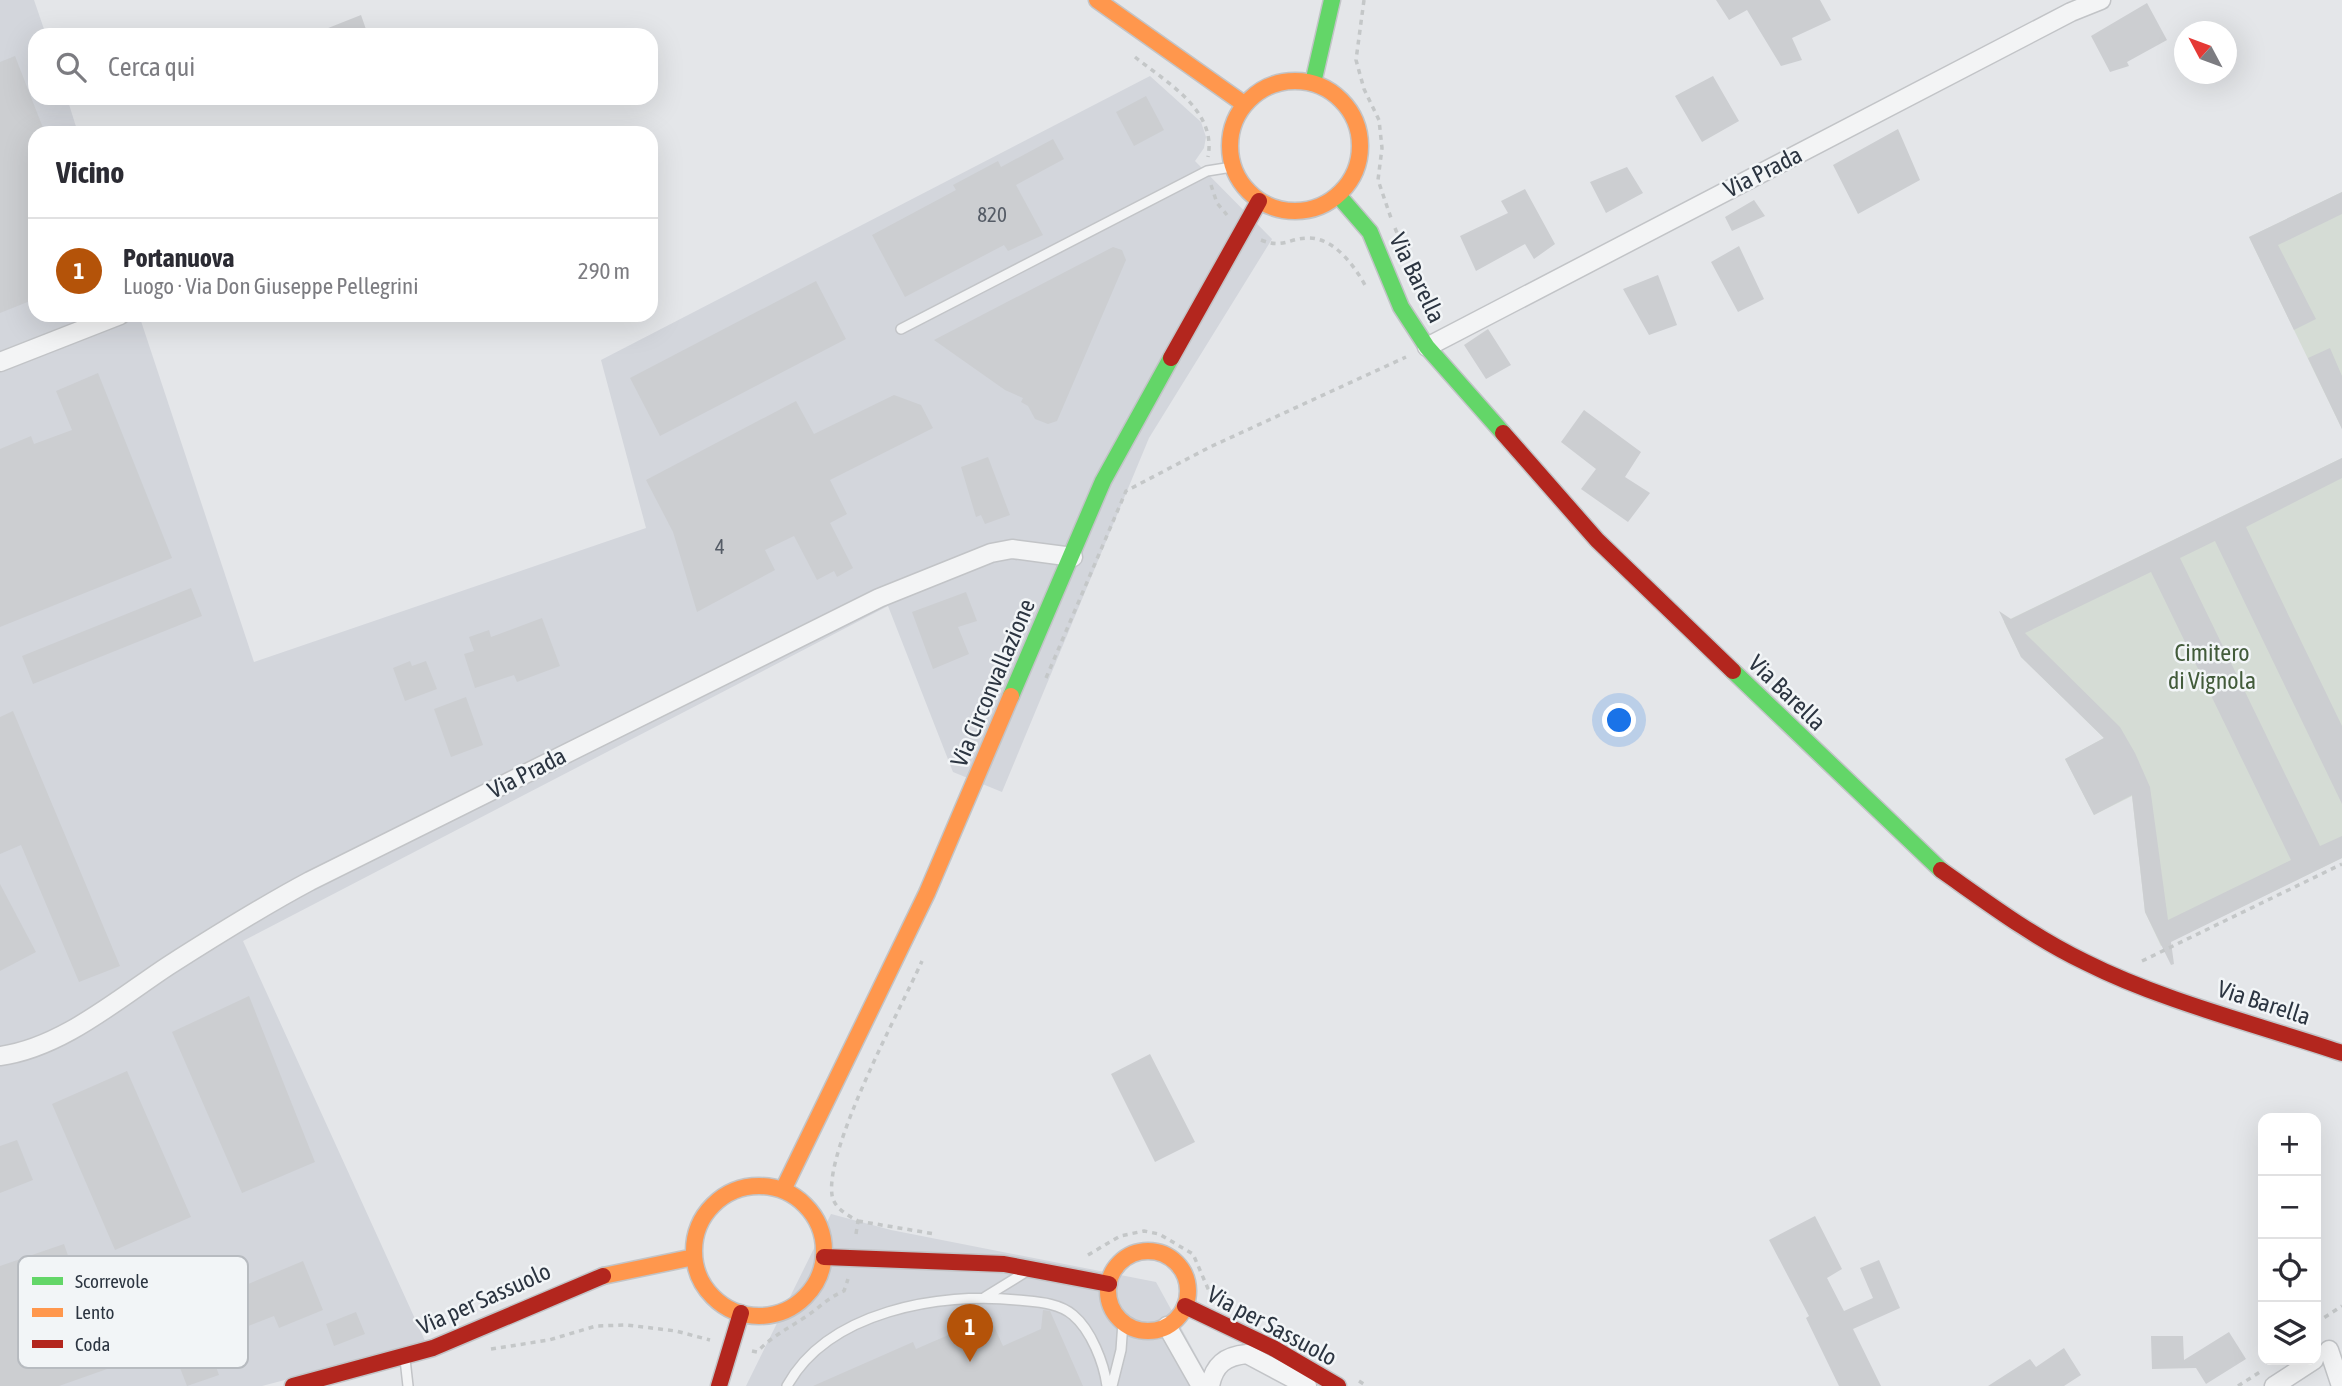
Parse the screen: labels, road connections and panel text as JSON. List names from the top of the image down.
{
  "streets": {
    "main road": ["Via Barella", "Via Circonvallazione", "Via per Sassuolo"],
    "street": ["Via Prada"]
  },
  "crossings": [
    ["Via Prada", "Via Barella"],
    ["Via Prada", "Via Circonvallazione"],
    ["Via Barella", "Via Circonvallazione"],
    ["Via Circonvallazione", "Via per Sassuolo"]
  ],
  "parks": ["Cimitero di Vignola"],
  "house_numbers": ["820", "4"],
  "legend": ["Scorrevole", "Lento", "Coda"],
  "north": "top left",
  "page": {
    "search": "Cerca qui",
    "heading": "Vicino",
    "list": [
      {
        "mark": "1",
        "name": "Portanuova",
        "note": "Luogo · Via Don Giuseppe Pellegrini",
        "value": "290 m"
      }
    ],
    "map_buttons": ["+", "−"],
    "pins": "1"
  }
}
